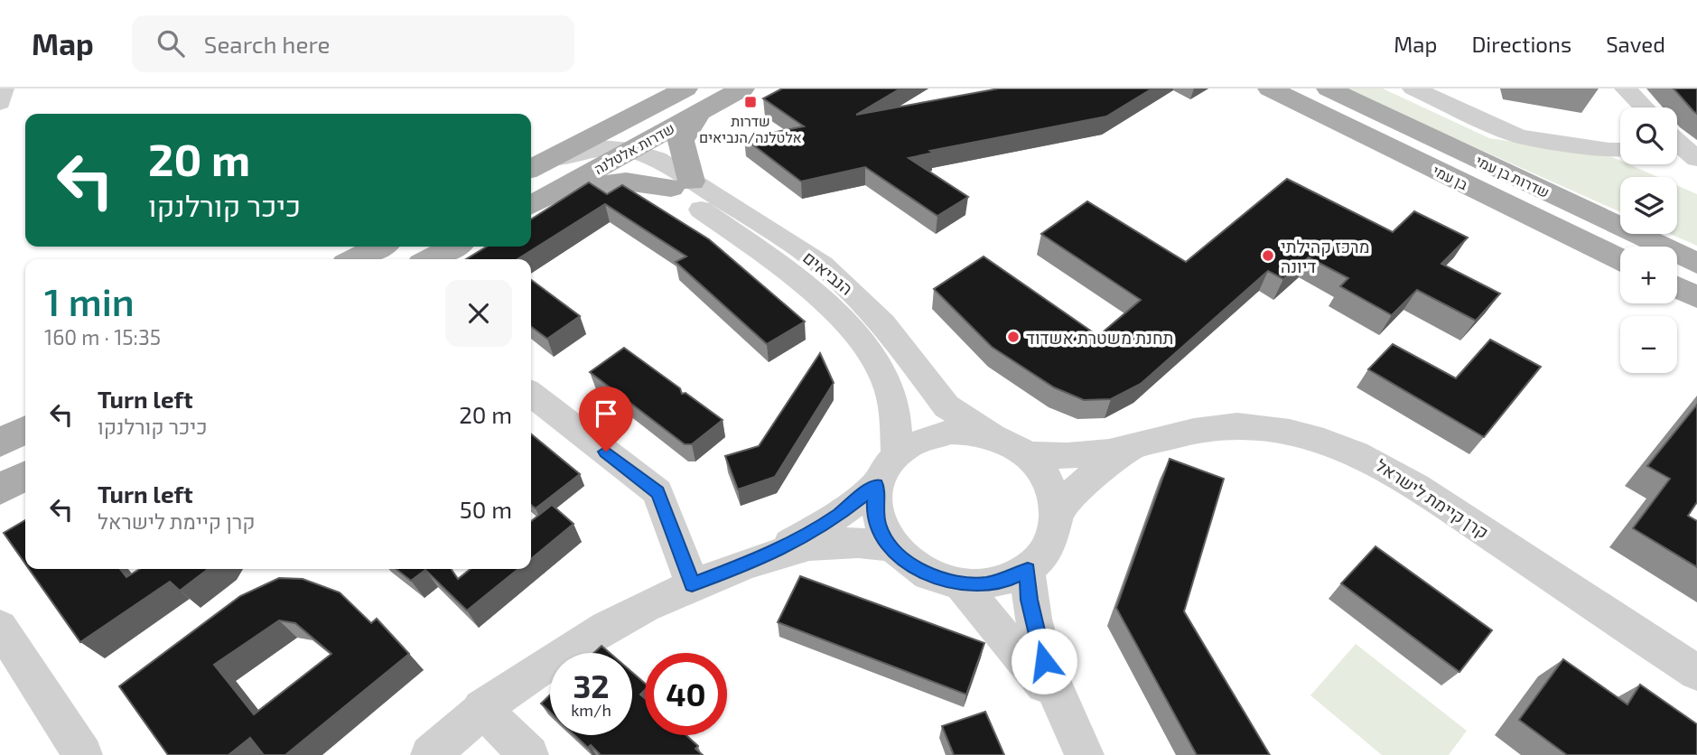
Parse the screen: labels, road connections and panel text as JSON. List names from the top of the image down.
{
  "streets": {
    "main road": ["שדרות אלטלנה", "שדרות בן עמי", "בן עמי"],
    "street": ["הנביאים", "קרן קיימת לישראל"]
  },
  "crossings": [
    ["שדרות אלטלנה", "הנביאים"],
    ["הנביאים", "קרן קיימת לישראל"]
  ],
  "places": {
    "transit": ["שדרות אלטלנה/הנביאים"],
    "other": ["מרכז קהילתי דיונה", "תחנת משטרת אשדוד"]
  },
  "page": {
    "header": "Map",
    "search": "Search here",
    "nav": ["Map", "Directions", "Saved"],
    "map_buttons": ["+", "−"],
    "turn": ["20 m", "כיכר קורלנקו"],
    "heading": ["1 min", "160 m · 15:35"],
    "list": [
      {
        "name": "Turn left",
        "note": "כיכר קורלנקו",
        "value": "20 m"
      },
      {
        "name": "Turn left",
        "note": "קרן קיימת לישראל",
        "value": "50 m"
      }
    ],
    "speed": "32 km/h",
    "limit": "40"
  }
}
